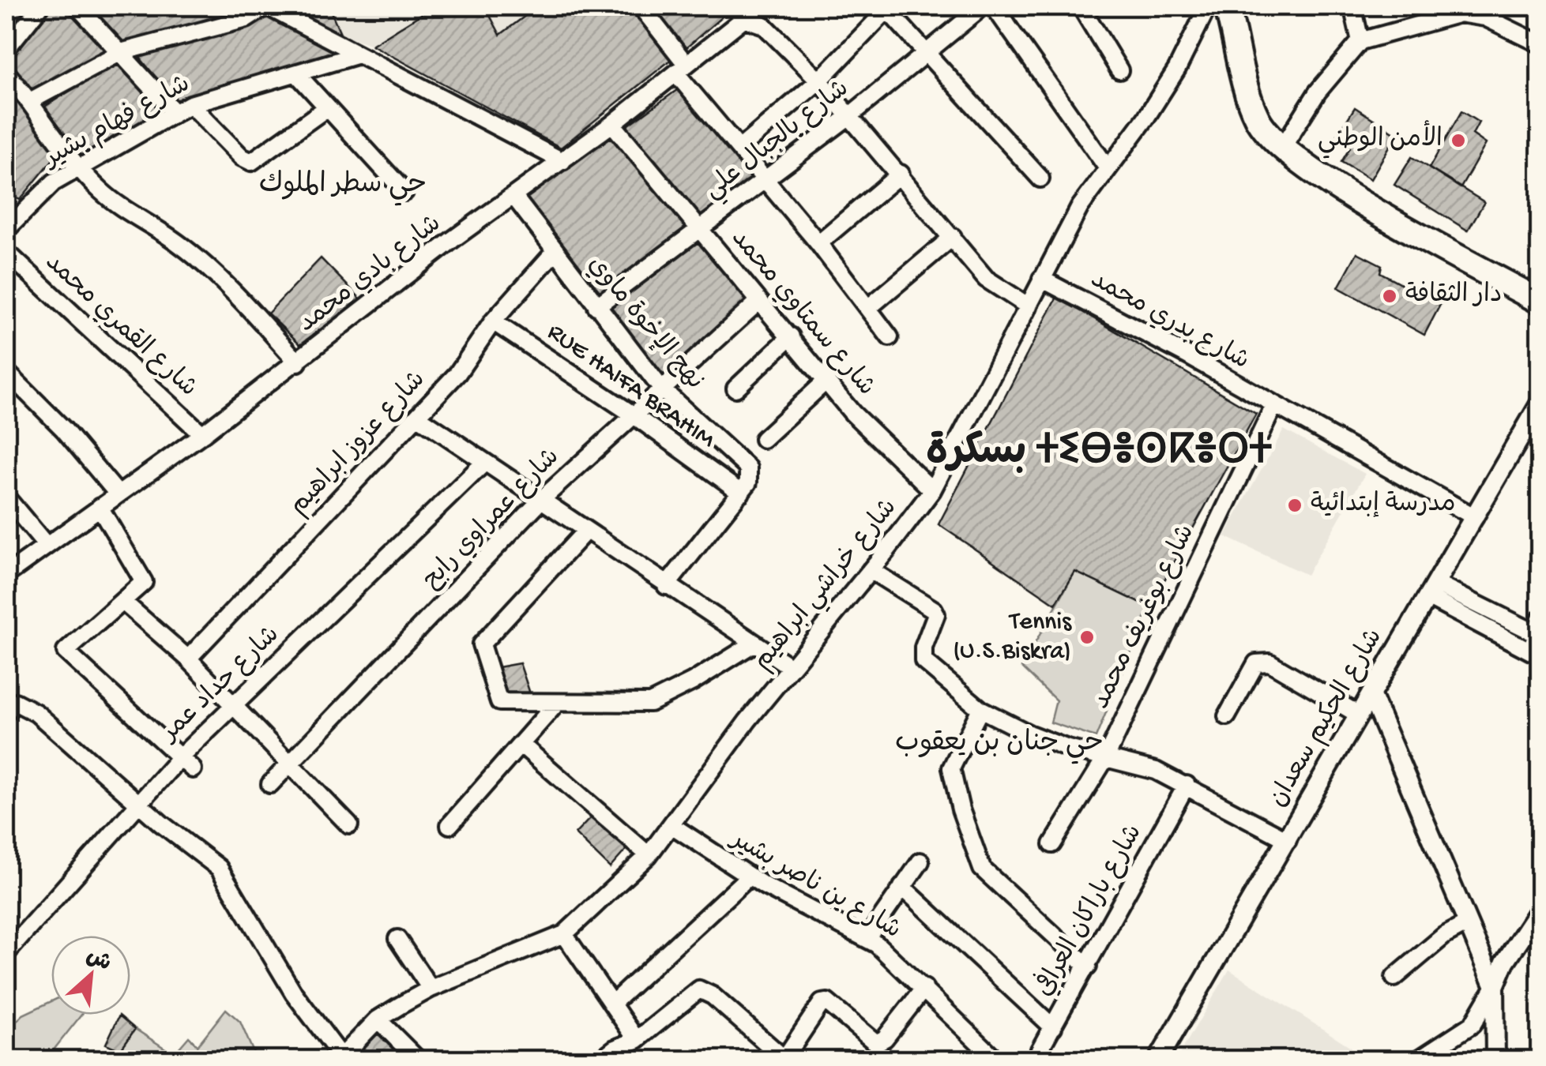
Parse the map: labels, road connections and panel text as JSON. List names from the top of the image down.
{
  "streets": {
    "street": [
      "شارع فهام بشير",
      "شارع بالجبال علي",
      "شارع بادي محمد",
      "شارع سمتاوي محمد",
      "شارع بدري محمد",
      "نهج الإخوة ماوي",
      "شارع القمري محمد",
      "RUE HAIFA BRAHIM",
      "شارع عزوز ابراهيم",
      "شارع عمراوي رابح",
      "شارع خراشي ابراهيم",
      "شارع بوغريف محمد",
      "شارع حداد عمر",
      "شارع الحكيم سعدان",
      "شارع بن ناصر بشير",
      "شارع باراكان العرافي"
    ]
  },
  "crossings": [
    ["شارع بالجبال علي", "شارع سمتاوي محمد"],
    ["شارع بالجبال علي", "نهج الإخوة ماوي"],
    ["شارع بادي محمد", "شارع سمتاوي محمد"],
    ["شارع بادي محمد", "نهج الإخوة ماوي"],
    ["شارع بادي محمد", "شارع القمري محمد"],
    ["شارع سمتاوي محمد", "شارع عمراوي رابح"],
    ["شارع سمتاوي محمد", "شارع خراشي ابراهيم"],
    ["شارع بدري محمد", "شارع خراشي ابراهيم"],
    ["شارع بدري محمد", "شارع بوغريف محمد"],
    ["شارع بدري محمد", "شارع الحكيم سعدان"],
    ["نهج الإخوة ماوي", "RUE HAIFA BRAHIM"],
    ["نهج الإخوة ماوي", "شارع عزوز ابراهيم"],
    ["نهج الإخوة ماوي", "شارع عمراوي رابح"],
    ["RUE HAIFA BRAHIM", "شارع عزوز ابراهيم"],
    ["RUE HAIFA BRAHIM", "شارع عمراوي رابح"],
    ["شارع خراشي ابراهيم", "شارع بن ناصر بشير"]
  ],
  "districts": ["حي سطر الملوك", "بسكرة ⵜⵉⴱⴻⵙⴽⴻⵔⵜ", "حي جنان بن يعقوب"],
  "places": [
    "الأمن الوطني",
    "دار الثقافة",
    "مدرسة إبتدائية",
    "Tennis (U.S.Biskra)"
  ],
  "north": "top right"
}
